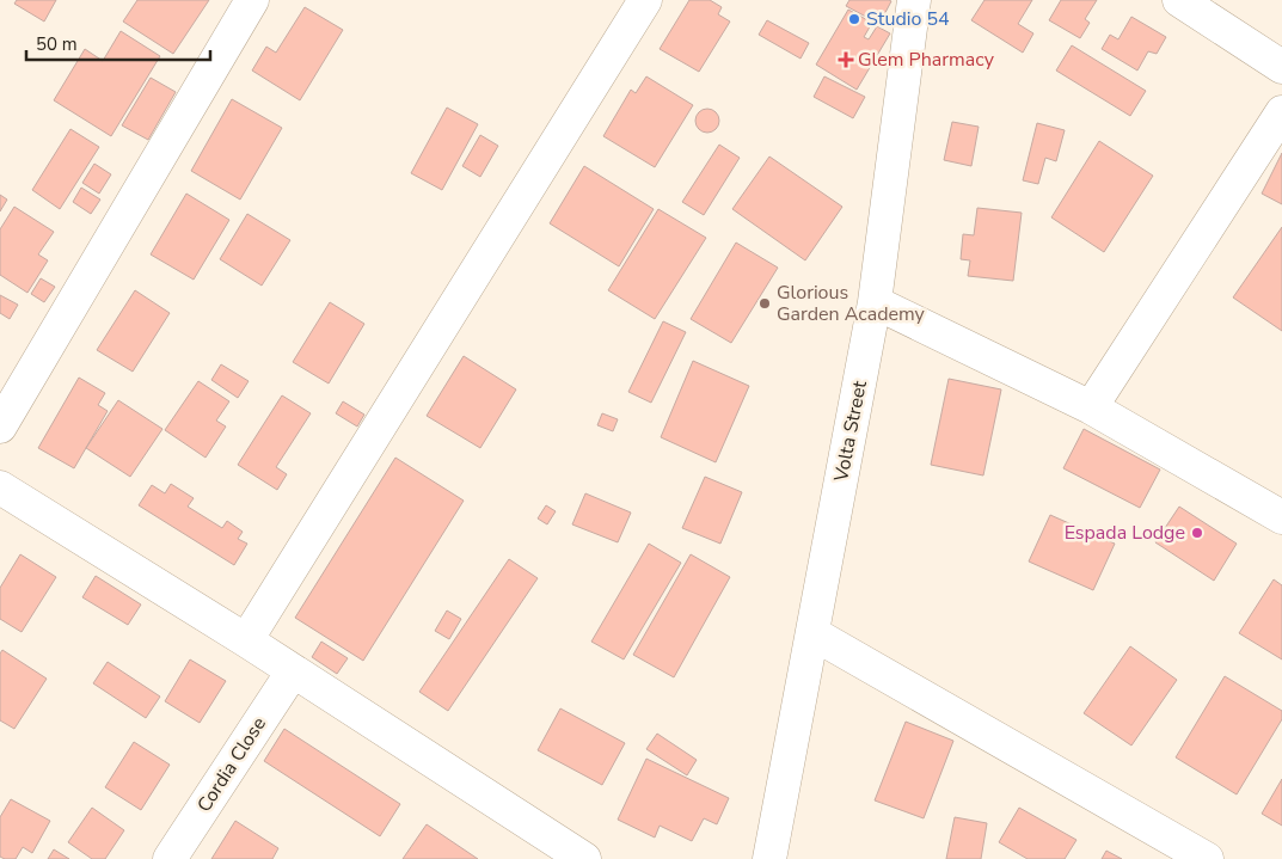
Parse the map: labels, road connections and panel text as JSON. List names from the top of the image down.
{
  "streets": {
    "street": ["Volta Street", "Cordia Close"]
  },
  "places": {
    "other": ["Studio 54", "Glorious Garden Academy", "Espada Lodge"],
    "health": ["Glem Pharmacy"]
  },
  "scale_bar": "50 m"
}
